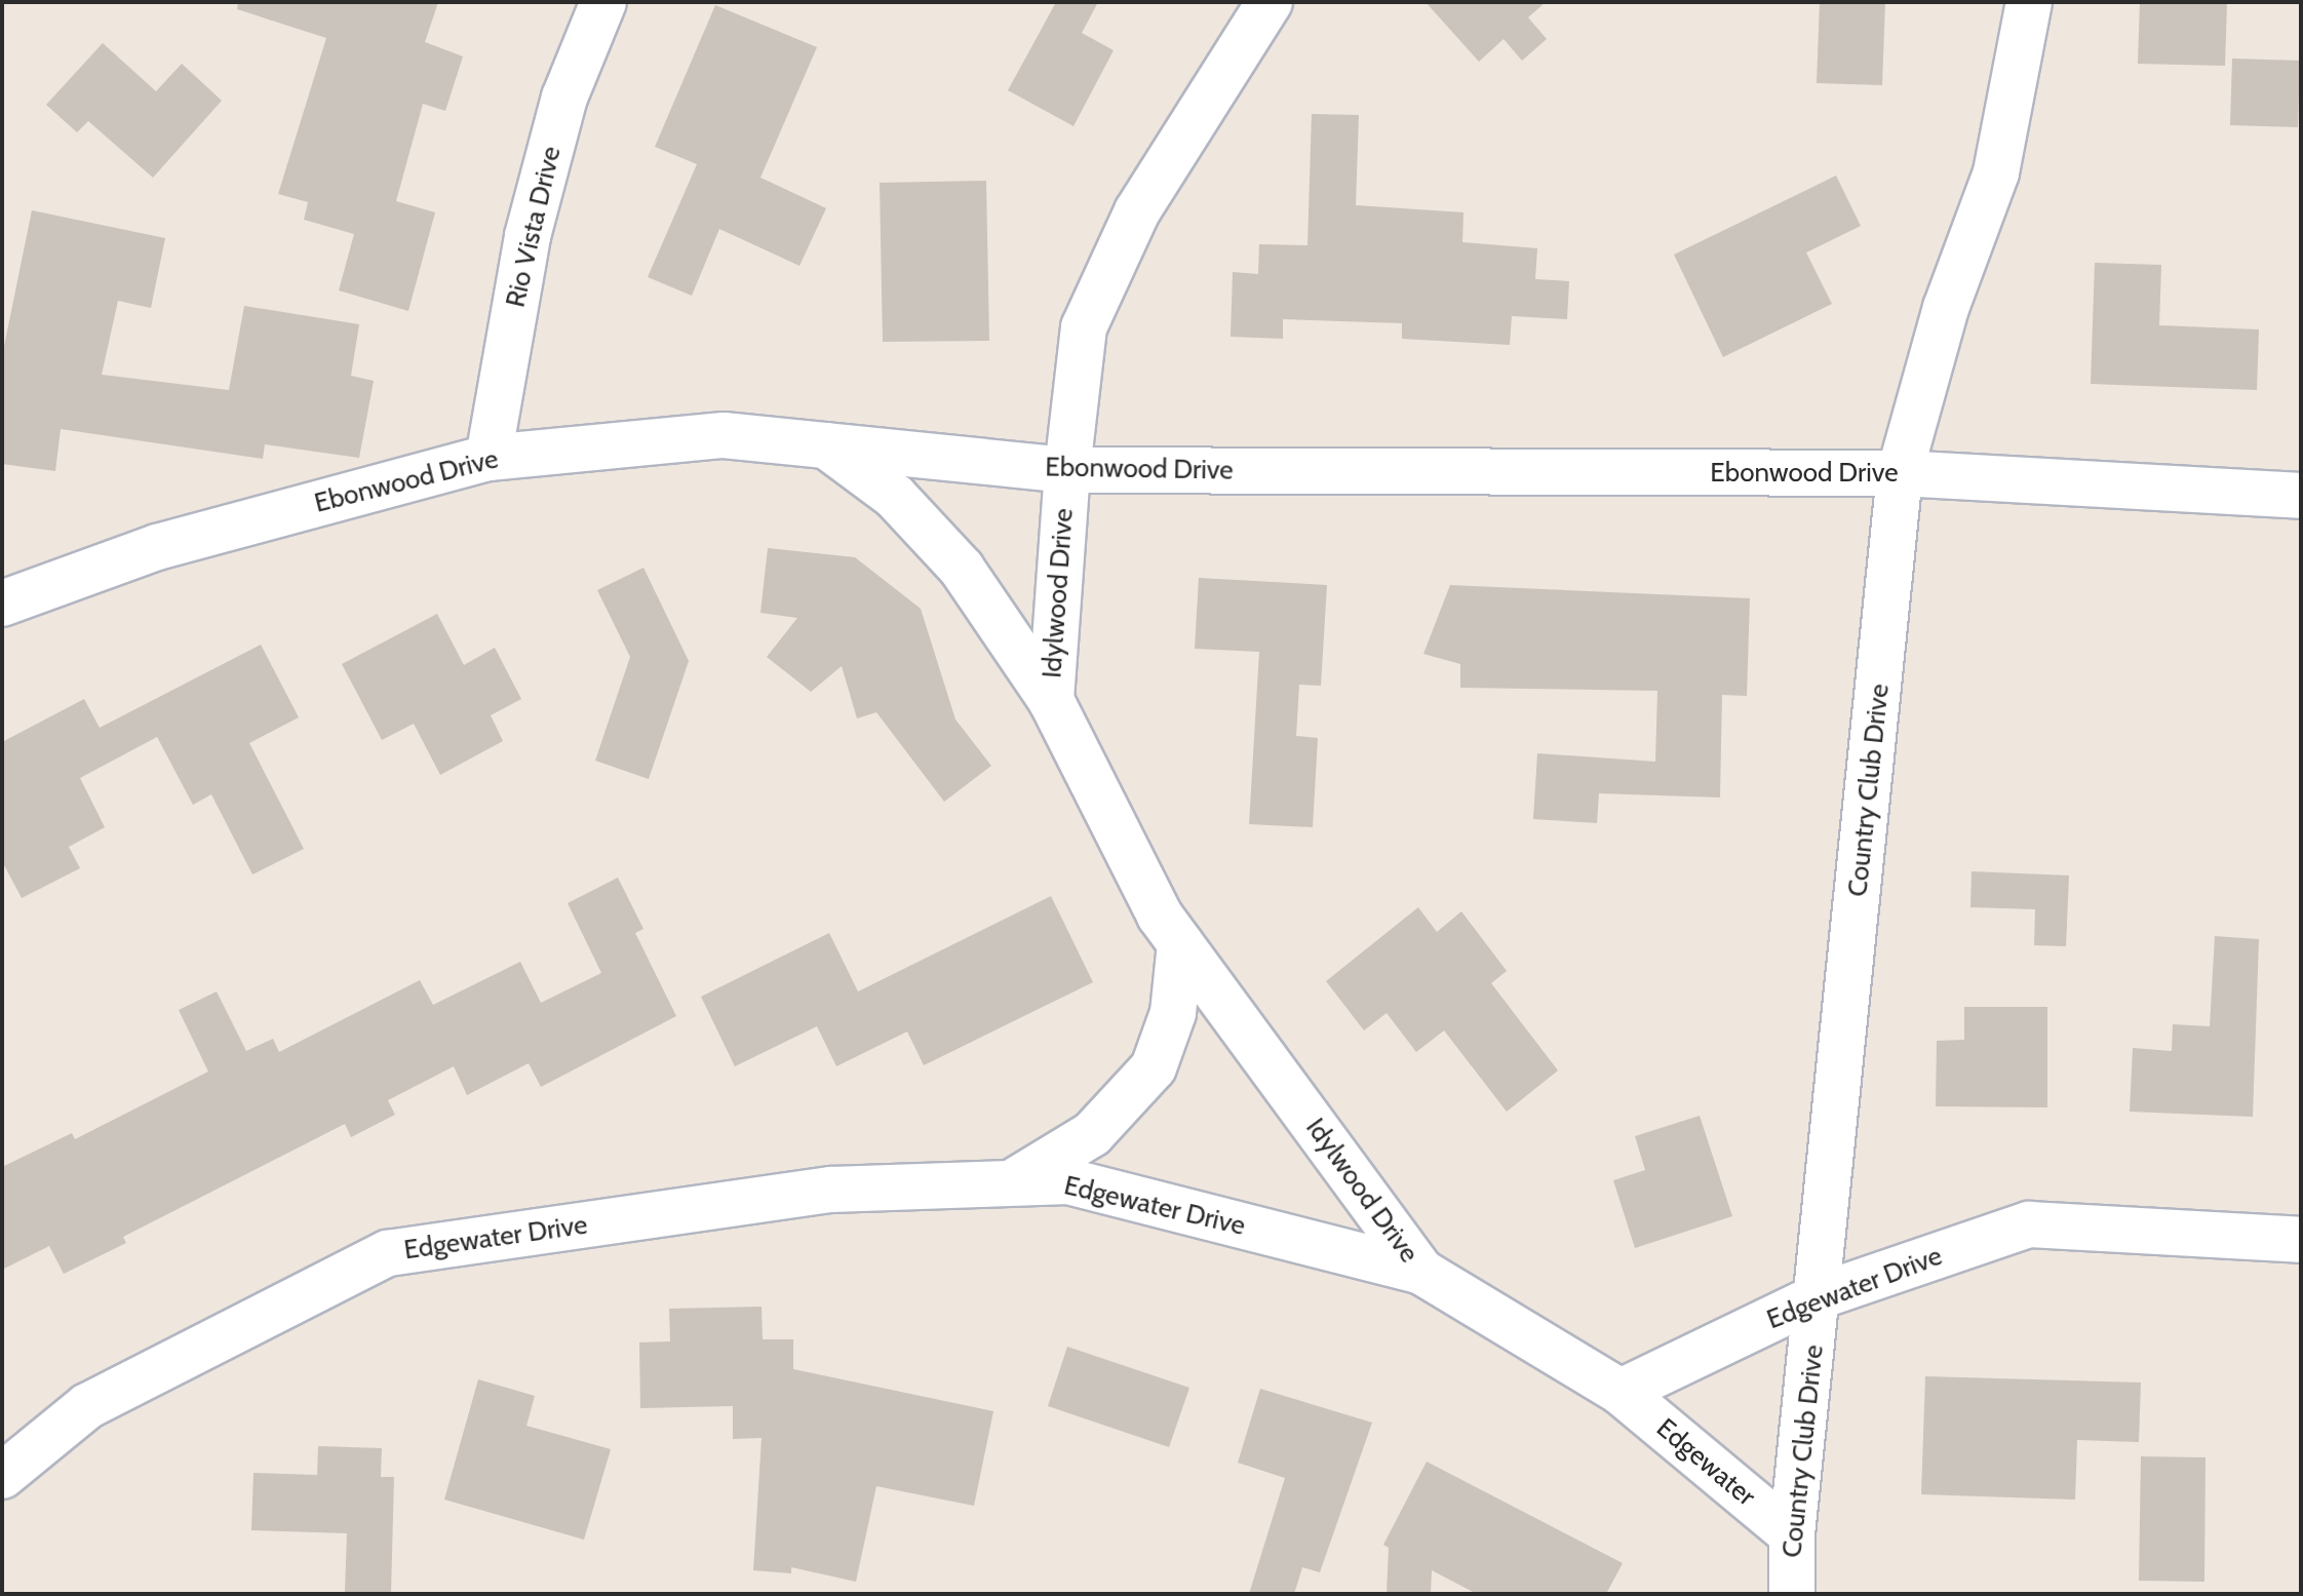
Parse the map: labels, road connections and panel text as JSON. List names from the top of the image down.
{
  "streets": {
    "street": [
      "Rio Vista Drive",
      "Ebonwood Drive",
      "Idylwood Drive",
      "Country Club Drive",
      "Edgewater Drive",
      "Edgewater"
    ]
  },
  "crossings": [
    ["Rio Vista Drive", "Ebonwood Drive"],
    ["Ebonwood Drive", "Idylwood Drive"],
    ["Ebonwood Drive", "Country Club Drive"],
    ["Idylwood Drive", "Edgewater Drive"],
    ["Country Club Drive", "Edgewater Drive"],
    ["Country Club Drive", "Edgewater"],
    ["Edgewater Drive", "Edgewater"]
  ]
}
